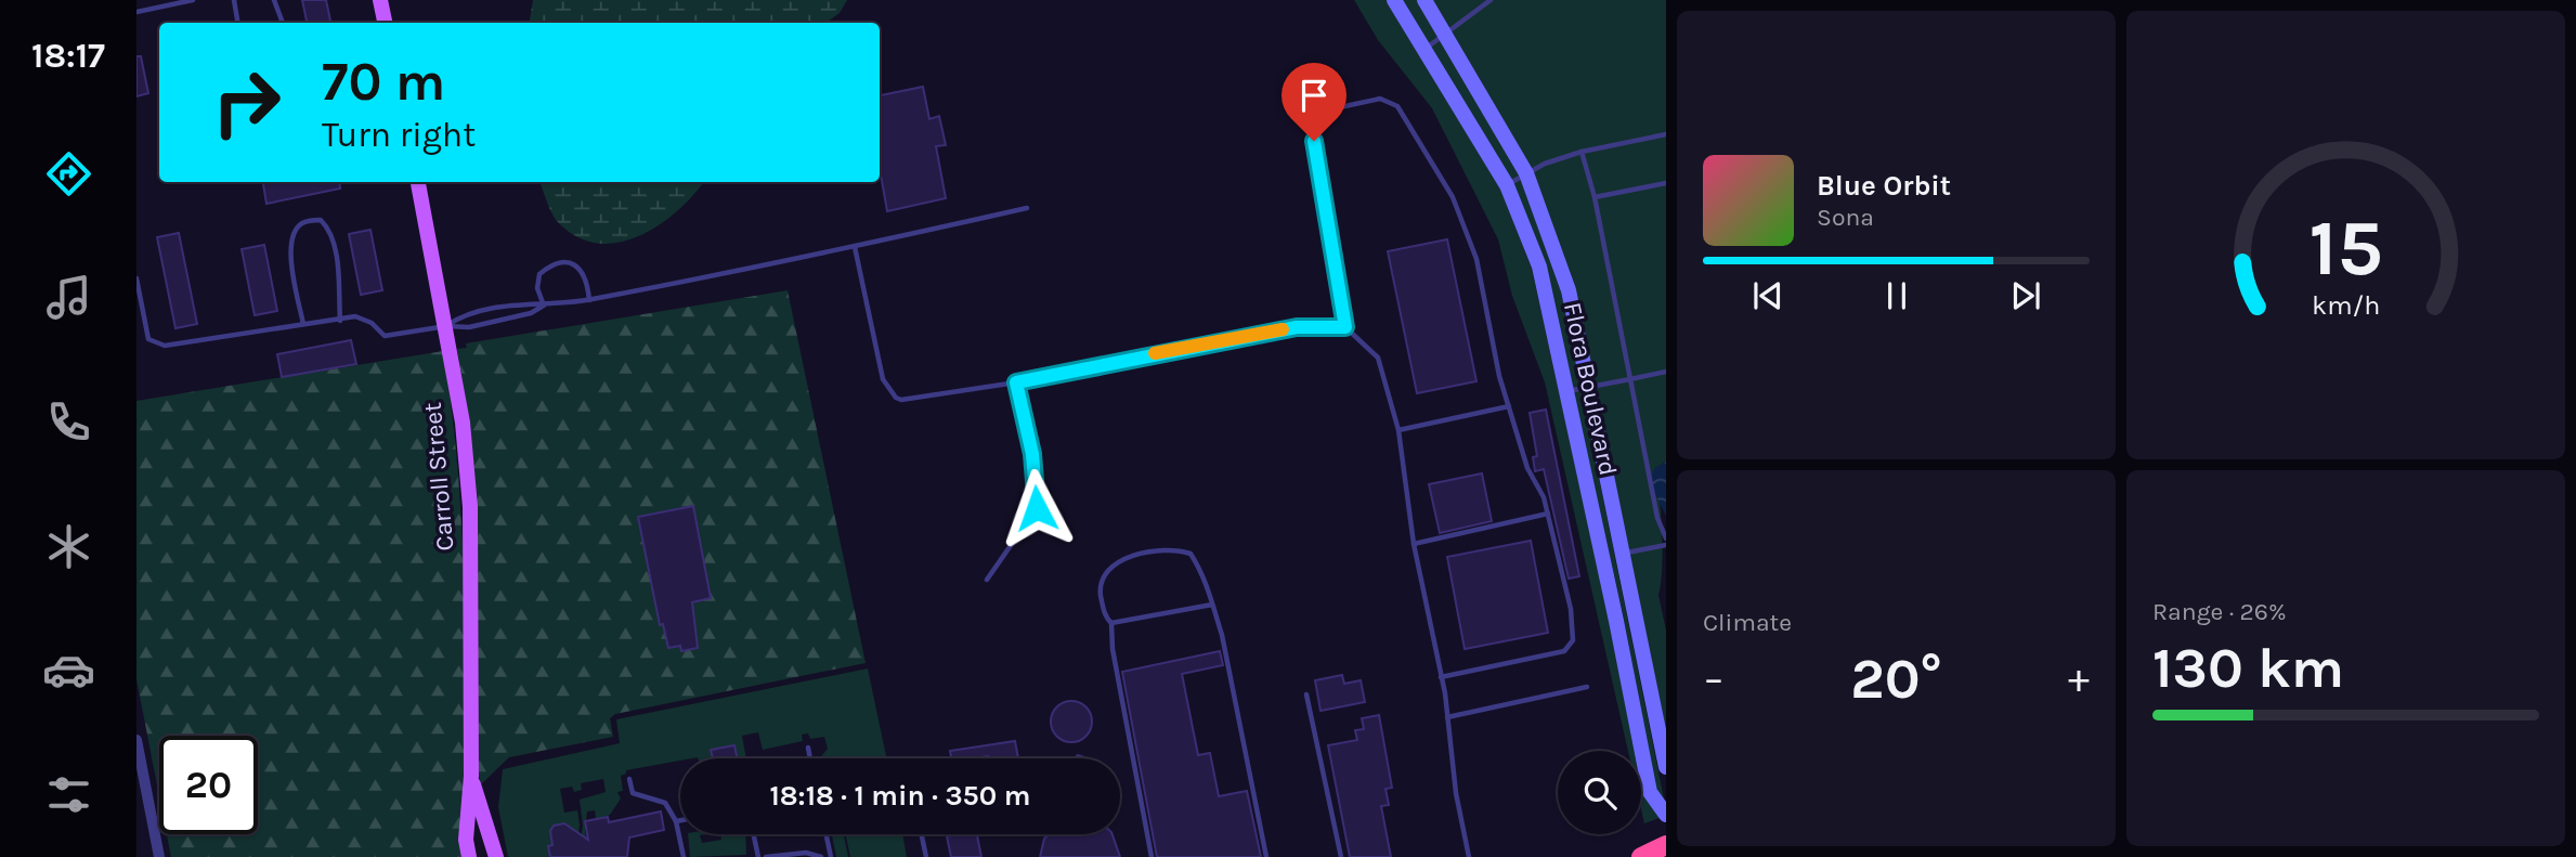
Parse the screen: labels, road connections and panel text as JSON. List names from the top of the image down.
{
  "streets": {
    "main road": ["Carroll Street"],
    "street": ["Flora Boulevard"]
  },
  "page": {
    "tabs": "18:17",
    "turn": ["70 m", "Turn right"],
    "song": ["Blue Orbit", "Sona"],
    "tile": [
      "Climate",
      ["Range · 26%", "130 km"]
    ],
    "heat": ["−", "20°", "+"],
    "limit": "20",
    "trip": "18:18 · 1 min · 350 m",
    "gauge": ["15", "km/h"]
  }
}
